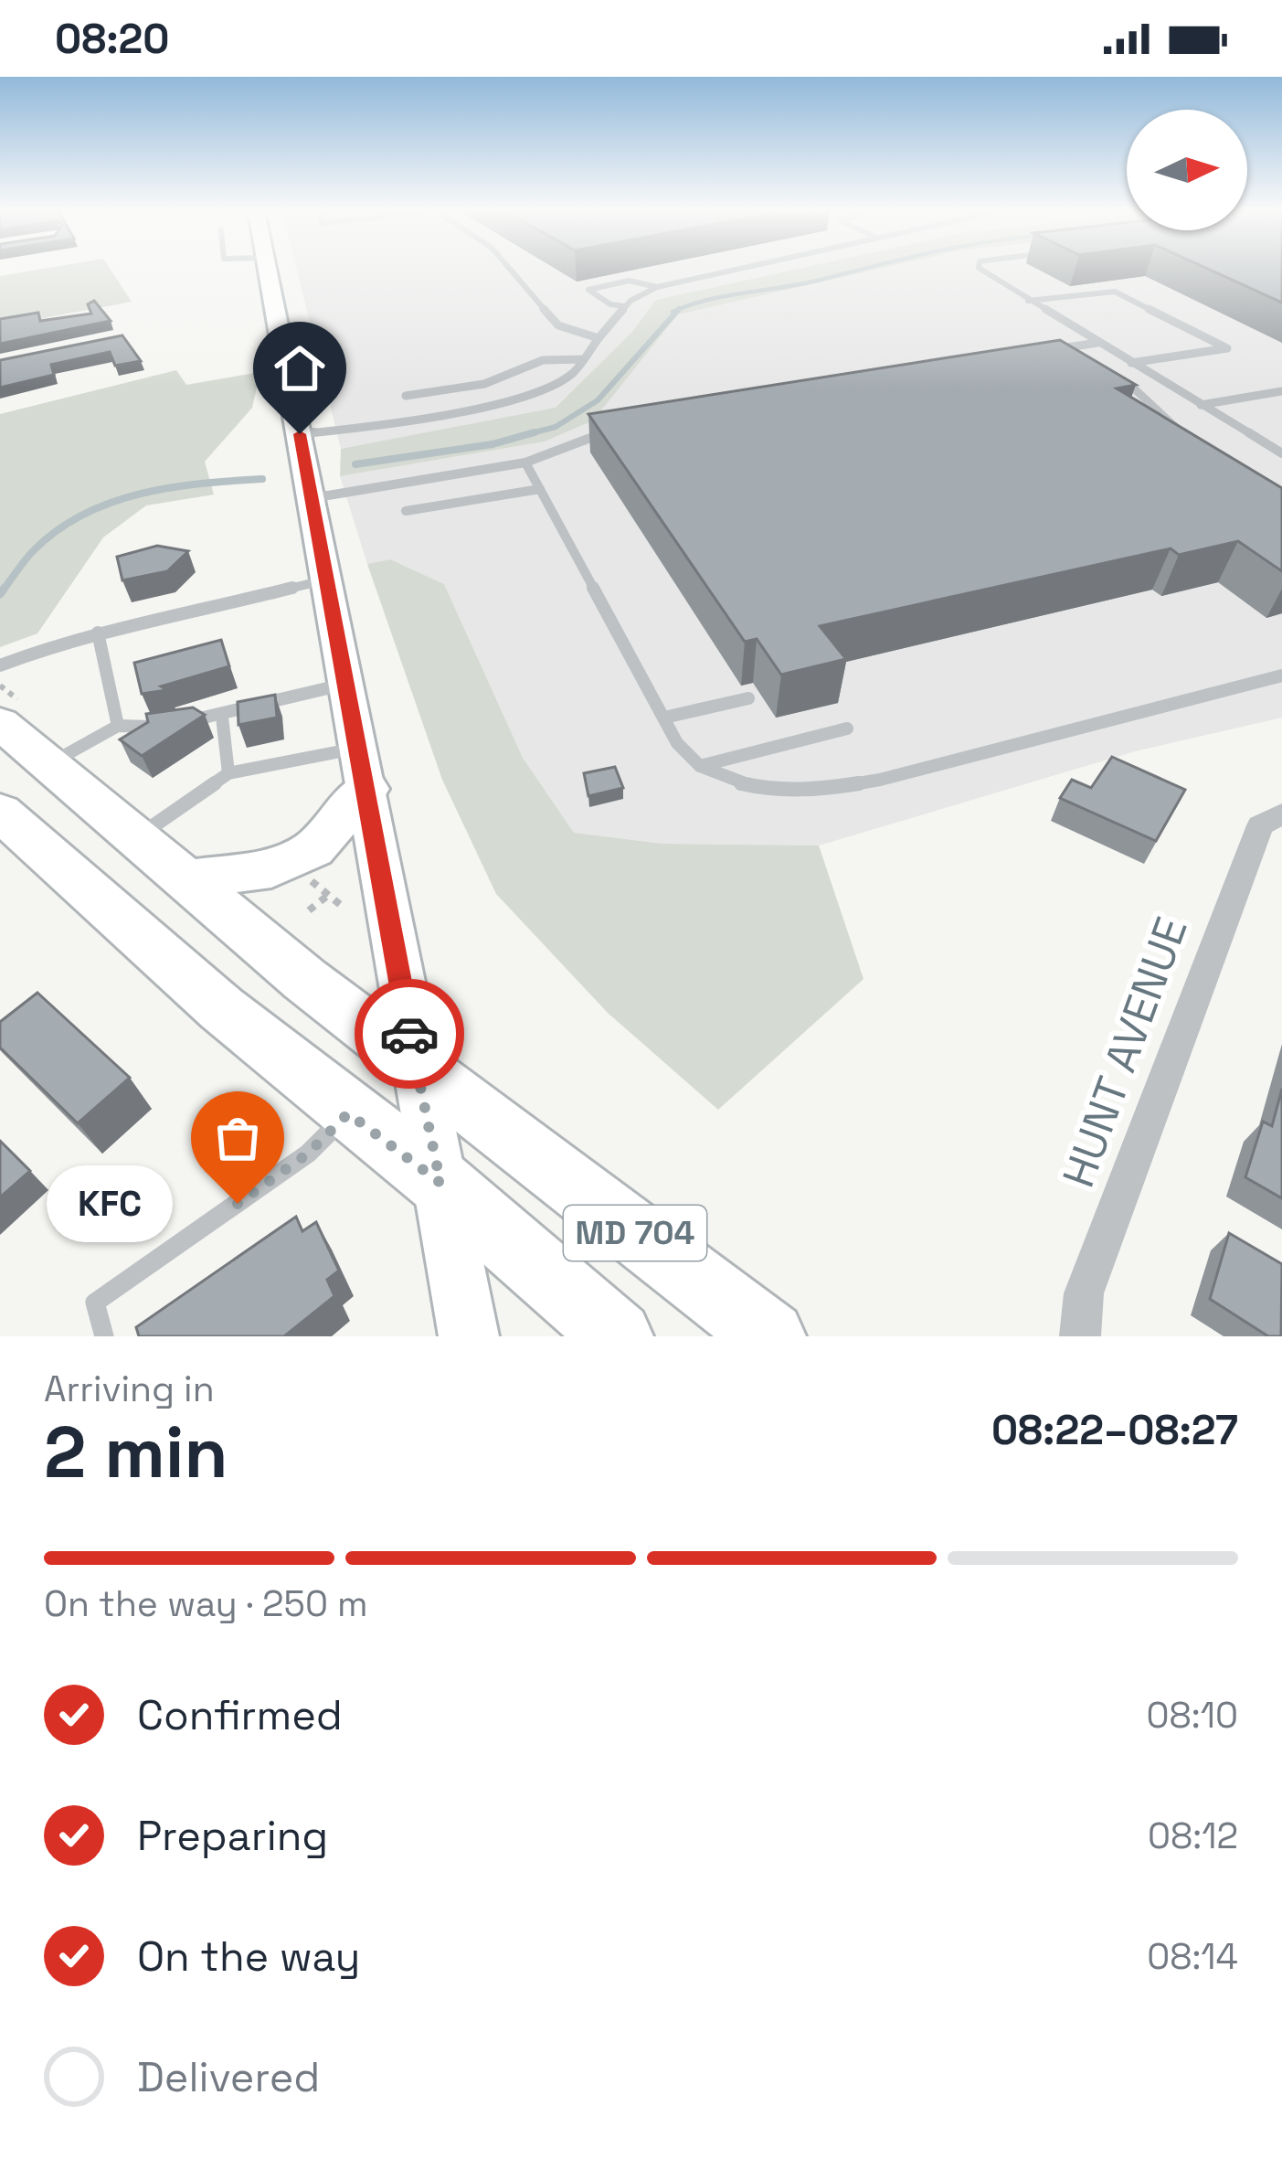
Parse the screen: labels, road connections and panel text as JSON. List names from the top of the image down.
{
  "streets": {
    "main road": ["MD 704"],
    "street": ["HUNT AVENUE"]
  },
  "places": ["KFC"],
  "north": "right",
  "page": {
    "status": "08:20",
    "bubble": "KFC",
    "heading": ["2 min", "Arriving in", "08:22–08:27"],
    "bar": "On the way · 250 m",
    "list": [
      ["Confirmed", "08:10"],
      ["Preparing", "08:12"],
      ["On the way", "08:14"],
      "Delivered"
    ]
  }
}
